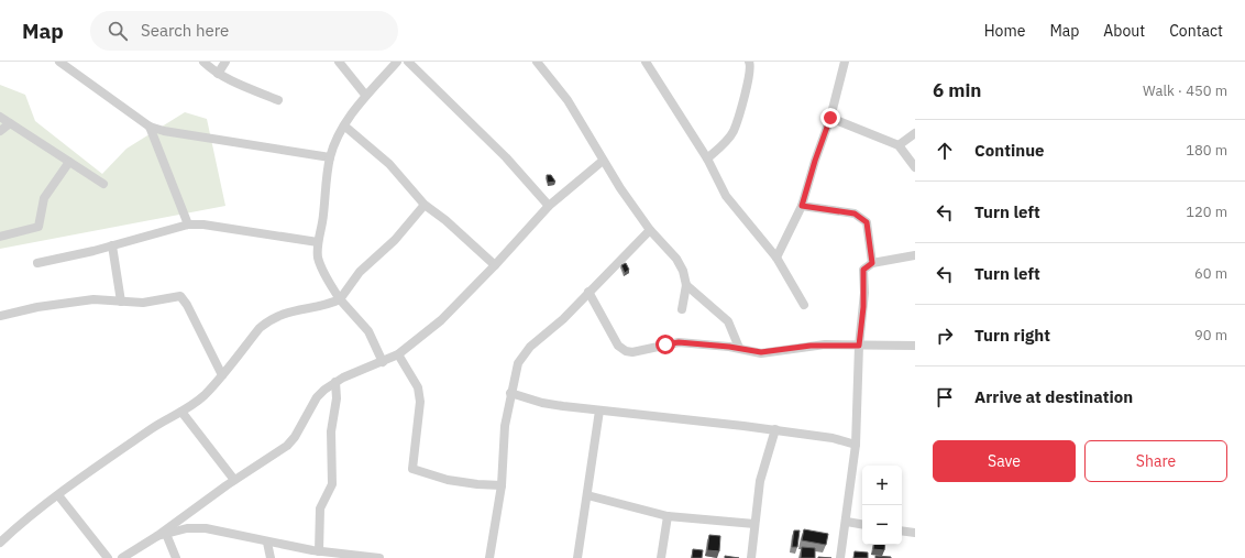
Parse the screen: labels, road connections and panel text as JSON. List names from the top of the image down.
{
  "page": {
    "header": "Map",
    "search": "Search here",
    "nav": [
      "Home",
      "Map",
      "About",
      "Contact"
    ],
    "heading": ["6 min", "Walk · 450 m"],
    "list": [
      ["Continue", "180 m"],
      ["Turn left", "120 m"],
      ["Turn left", "60 m"],
      ["Turn right", "90 m"],
      "Arrive at destination"
    ],
    "buttons": ["Save", "Share"],
    "map_buttons": ["+", "−"]
  }
}
